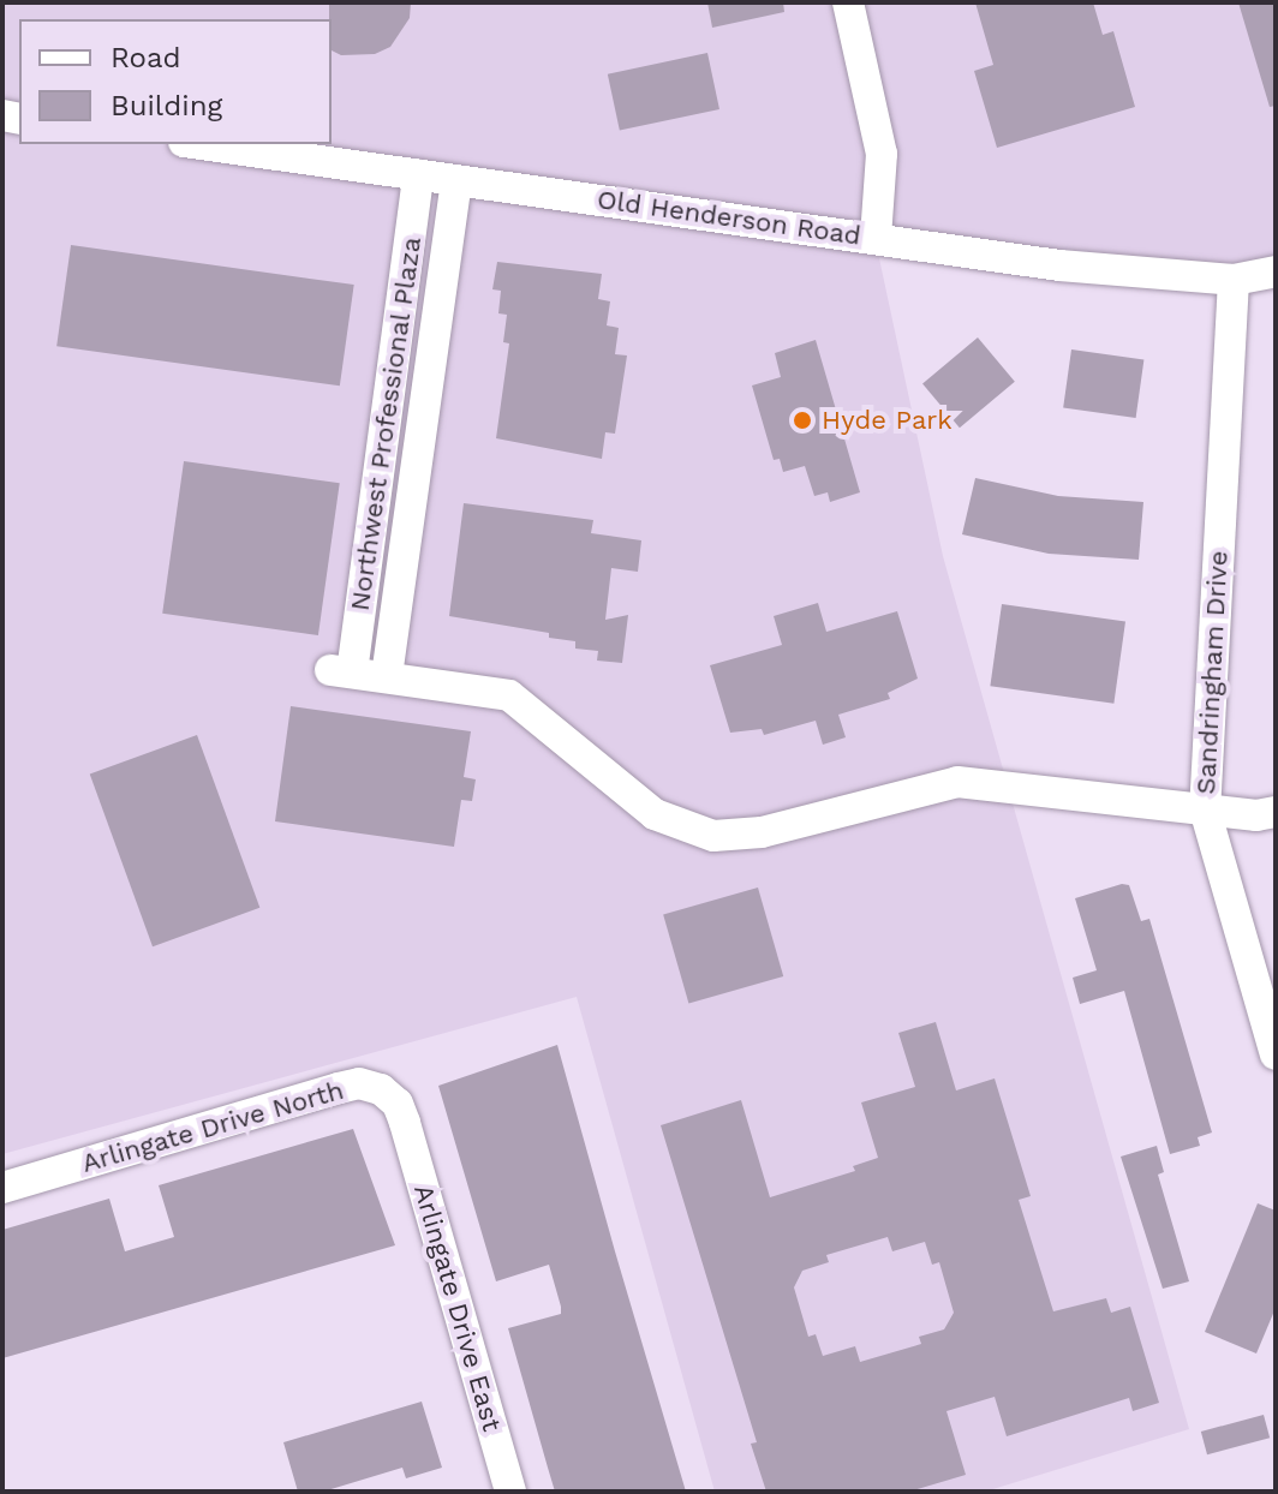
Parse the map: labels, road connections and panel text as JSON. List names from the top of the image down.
{
  "streets": {
    "street": [
      "Old Henderson Road",
      "Northwest Professional Plaza",
      "Sandringham Drive",
      "Arlingate Drive North",
      "Arlingate Drive East"
    ]
  },
  "crossings": [
    ["Old Henderson Road", "Northwest Professional Plaza"],
    ["Old Henderson Road", "Sandringham Drive"],
    ["Northwest Professional Plaza", "Sandringham Drive"],
    ["Arlingate Drive North", "Arlingate Drive East"]
  ],
  "places": ["Hyde Park"],
  "legend": ["Road", "Building"]
}
